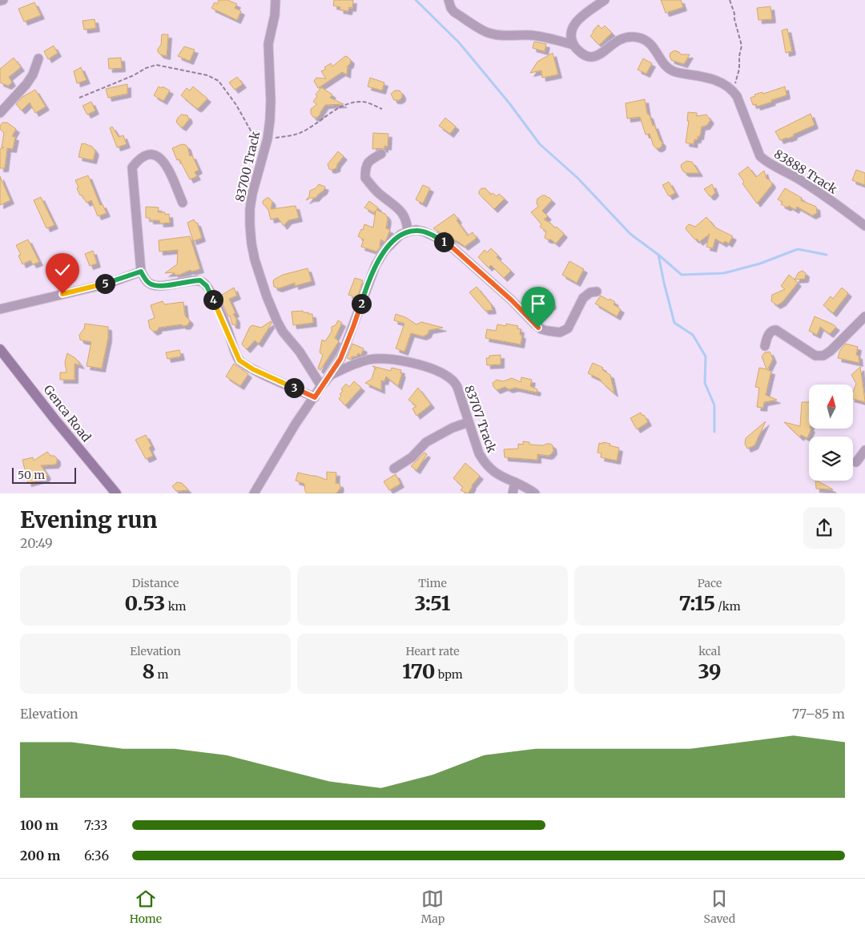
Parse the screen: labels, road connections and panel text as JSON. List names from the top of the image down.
{
  "streets": {
    "street": [
      "83700 Track",
      "83888 Track",
      "Genca Road",
      "83707 Track"
    ]
  },
  "scale_bar": "50 m",
  "north": "top",
  "page": {
    "pins": [
      "1",
      "5",
      "4",
      "2",
      "3"
    ],
    "scale": "50 m",
    "heading": ["Evening run", "20:49"],
    "stats": [
      ["Distance", "0.53 km"],
      ["Time", "3:51"],
      ["Pace", "7:15 /km"],
      ["Elevation", "8 m"],
      ["Heart rate", "170 bpm"],
      ["kcal", "39"]
    ],
    "chart": ["Elevation", "77–85 m"],
    "list": [
      {
        "name": "100 m",
        "note": "7:33"
      },
      {
        "name": "200 m",
        "note": "6:36"
      }
    ],
    "tabs": ["Home", "Map", "Saved"]
  }
}
